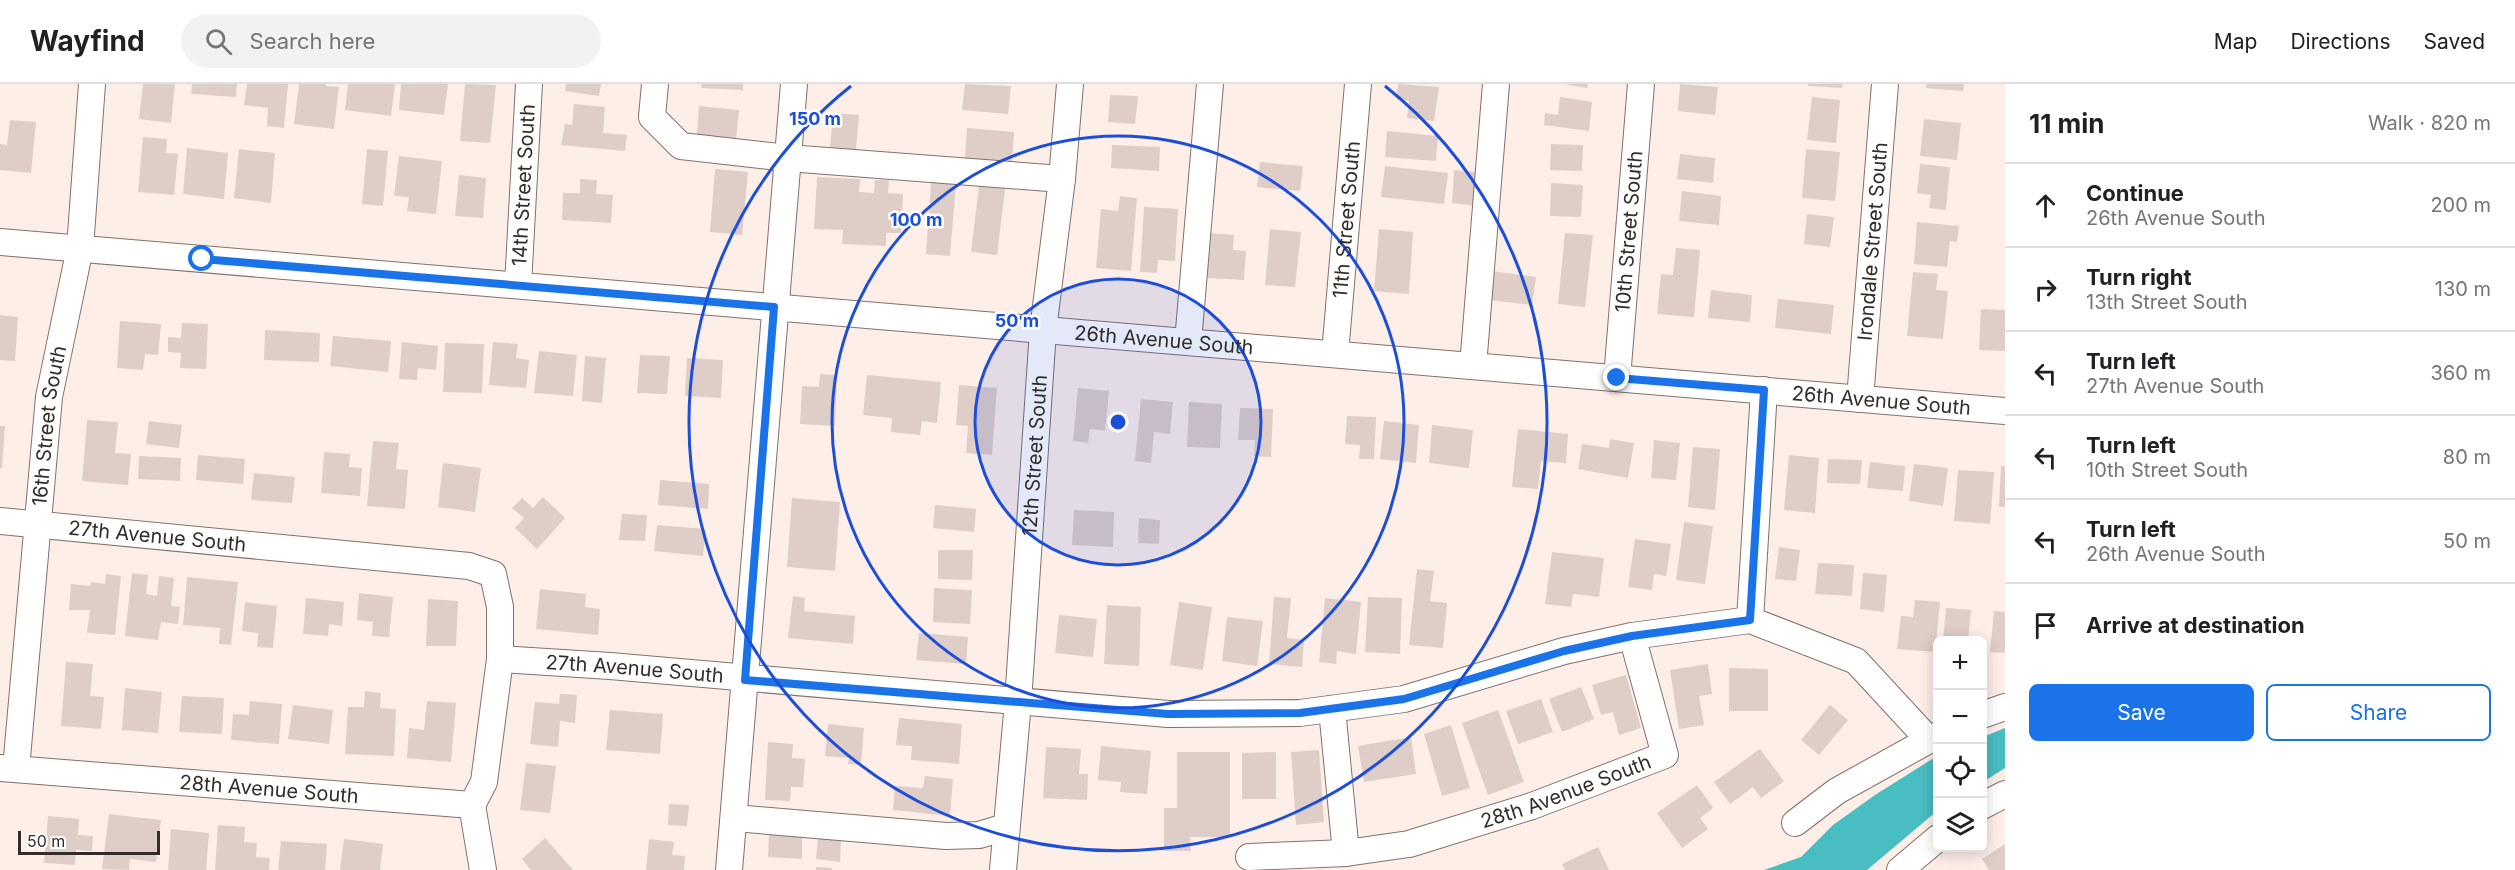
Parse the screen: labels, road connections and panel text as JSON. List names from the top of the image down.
{
  "streets": {
    "street": [
      "14th Street South",
      "11th Street South",
      "10th Street South",
      "Irondale Street South",
      "26th Avenue South",
      "16th Street South",
      "12th Street South",
      "27th Avenue South",
      "28th Avenue South"
    ]
  },
  "crossings": [
    ["14th Street South", "26th Avenue South"],
    ["11th Street South", "26th Avenue South"],
    ["10th Street South", "26th Avenue South"],
    ["Irondale Street South", "26th Avenue South"],
    ["26th Avenue South", "16th Street South"],
    ["26th Avenue South", "12th Street South"],
    ["16th Street South", "27th Avenue South"],
    ["16th Street South", "28th Avenue South"],
    ["12th Street South", "27th Avenue South"],
    ["27th Avenue South", "28th Avenue South"]
  ],
  "scale_bar": "50 m",
  "page": {
    "header": "Wayfind",
    "search": "Search here",
    "nav": ["Map", "Directions", "Saved"],
    "heading": ["11 min", "Walk · 820 m"],
    "list": [
      ["Continue", "26th Avenue South", "200 m"],
      ["Turn right", "13th Street South", "130 m"],
      ["Turn left", "27th Avenue South", "360 m"],
      ["Turn left", "10th Street South", "80 m"],
      ["Turn left", "26th Avenue South", "50 m"],
      "Arrive at destination"
    ],
    "map_buttons": ["+", "−"],
    "buttons": ["Save", "Share"],
    "scale": "50 m"
  },
  "rings": ["150 m", "100 m", "50 m"]
}
